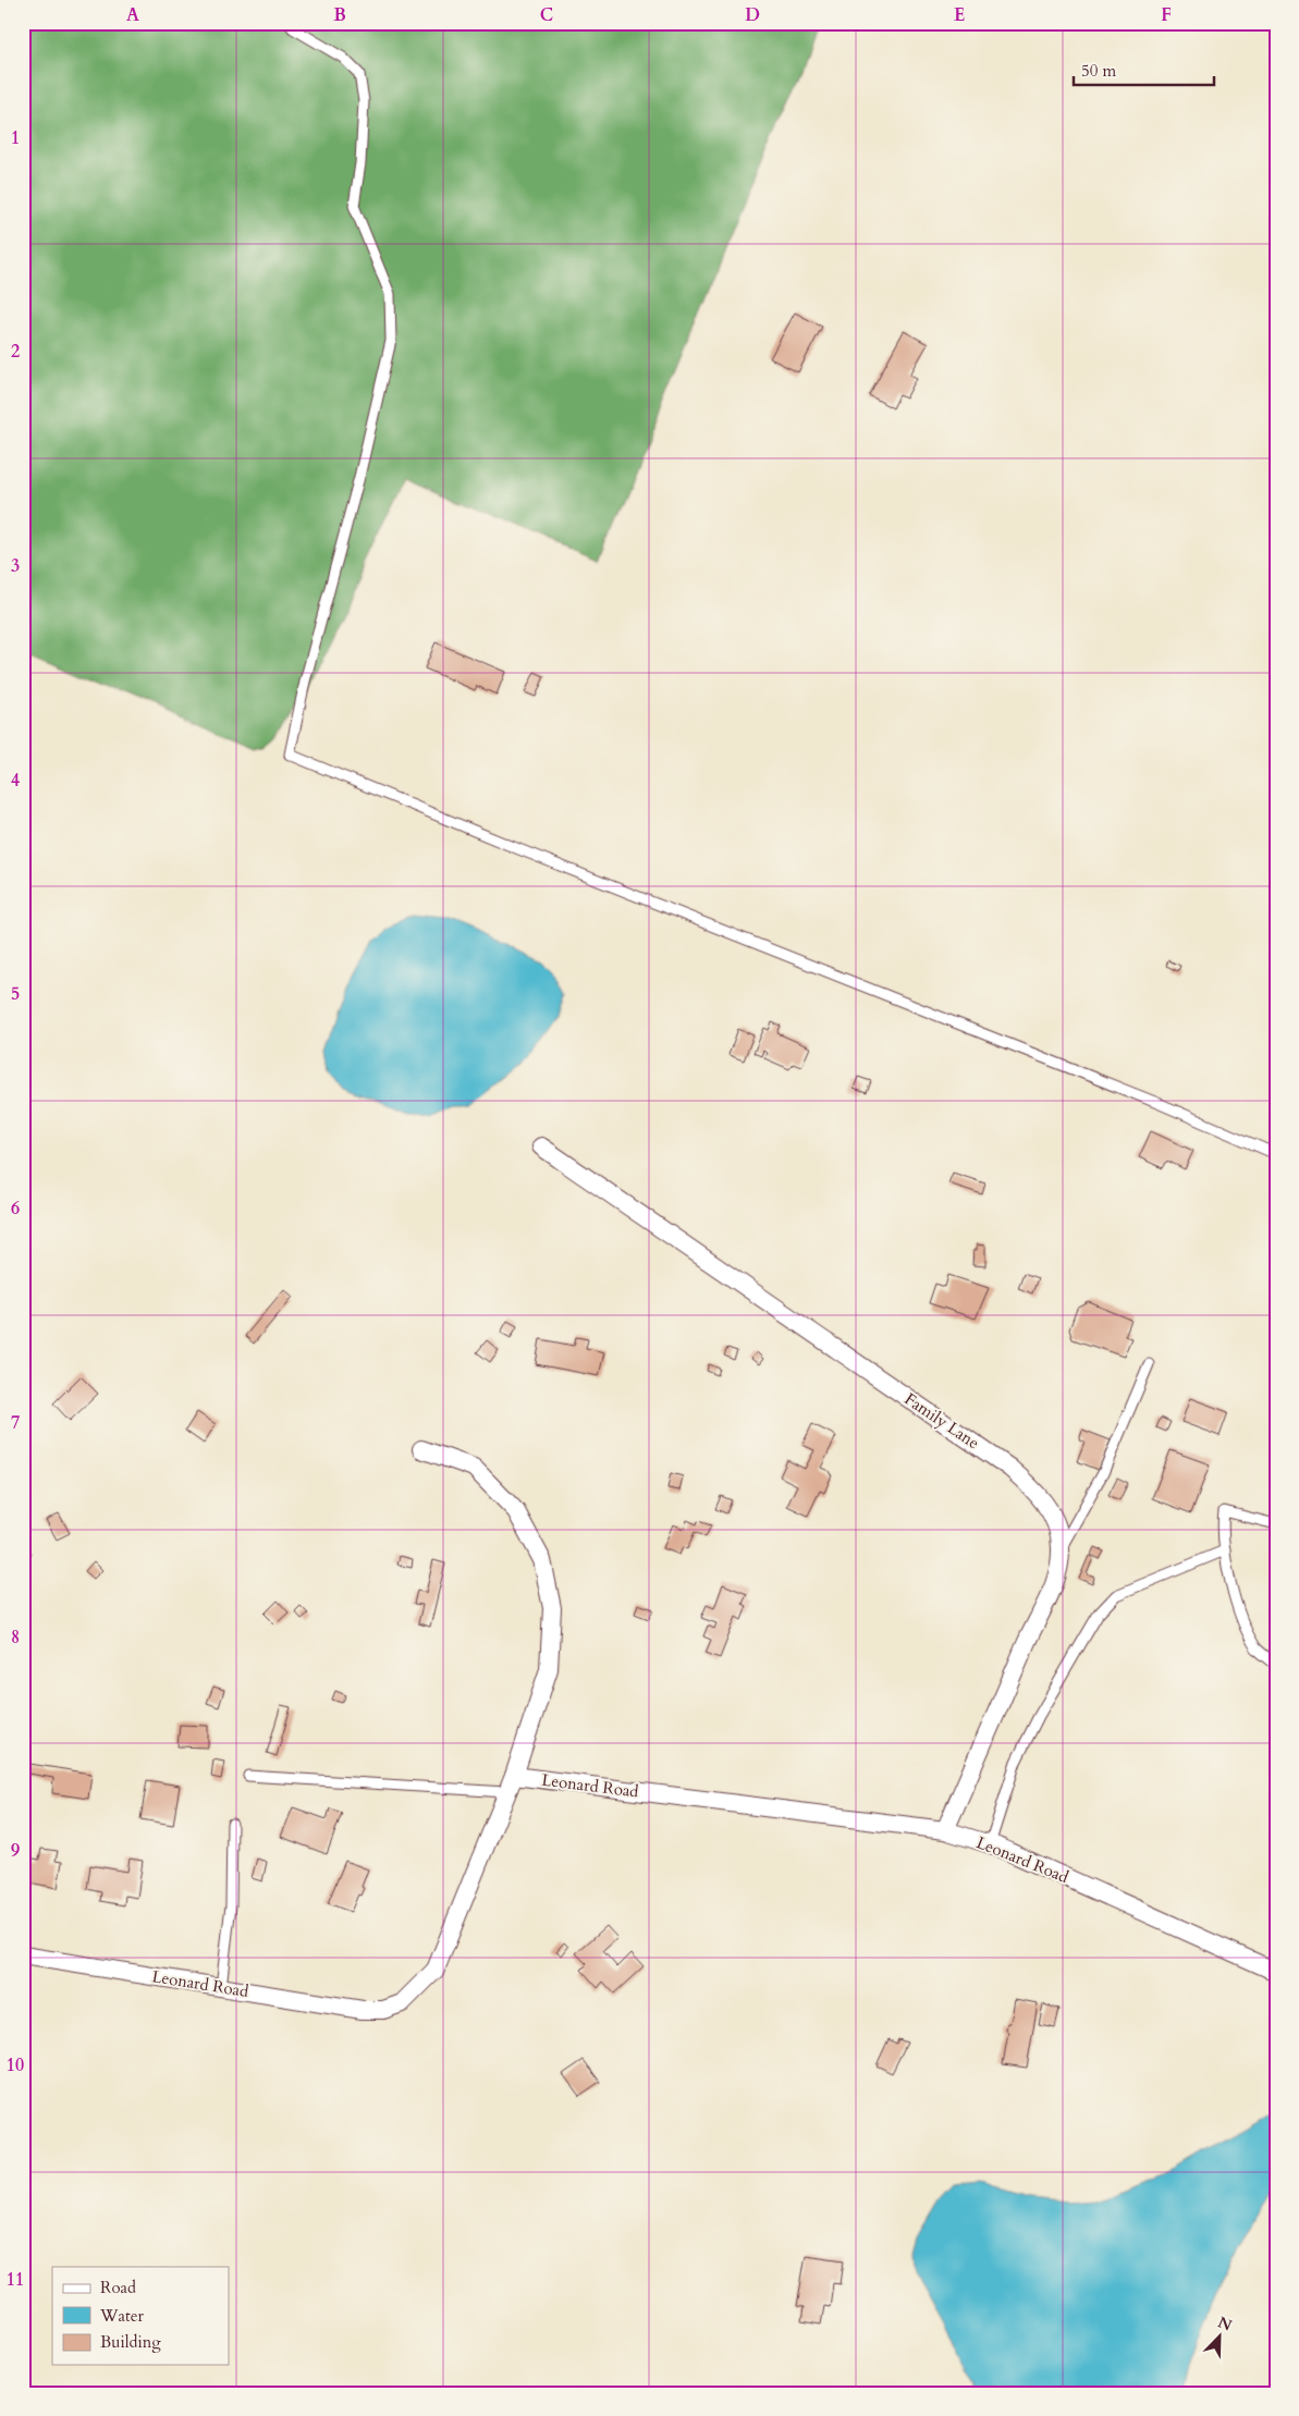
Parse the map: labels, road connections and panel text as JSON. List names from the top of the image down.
{
  "streets": {
    "street": ["Family Lane", "Leonard Road"]
  },
  "crossings": [
    ["Family Lane", "Leonard Road"]
  ],
  "legend": ["Road", "Water", "Building"],
  "scale_bar": "50 m",
  "north": "top right",
  "grid": {
    "columns": [
      "A",
      "B",
      "C",
      "D",
      "E",
      "F"
    ],
    "rows": [
      "1",
      "2",
      "3",
      "4",
      "5",
      "6",
      "7",
      "8",
      "9",
      "10",
      "11"
    ]
  }
}
